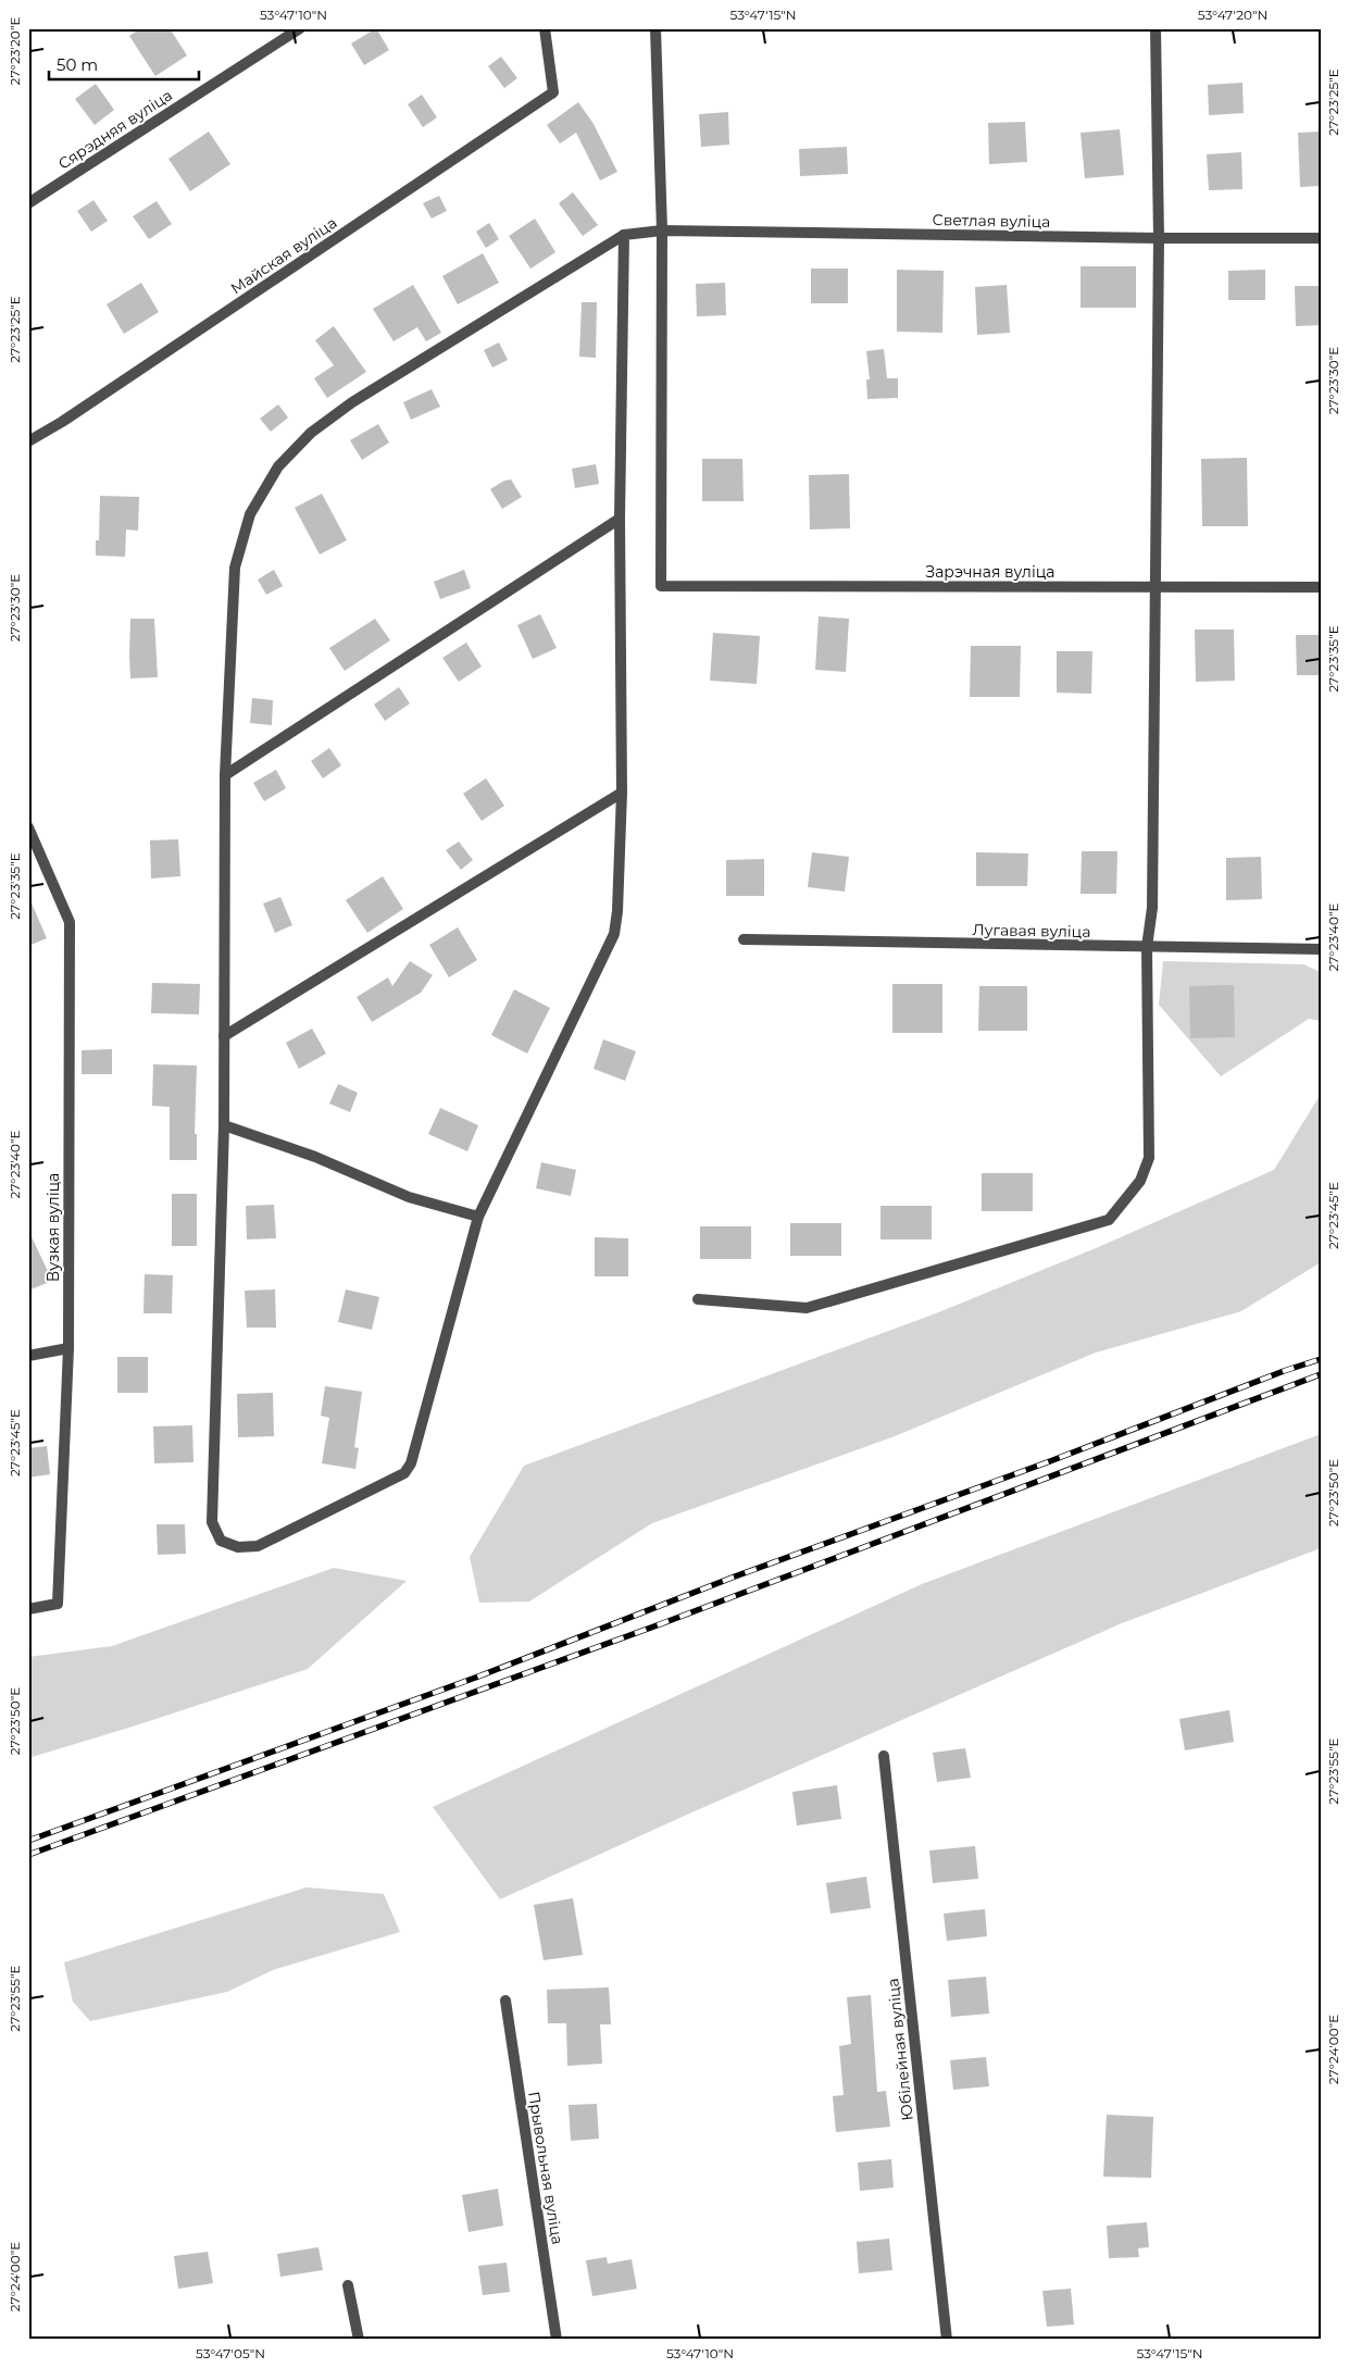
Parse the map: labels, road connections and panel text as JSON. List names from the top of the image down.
{
  "streets": {
    "street": [
      "Сярэдняя вуліца",
      "Светлая вуліца",
      "Майская вуліца",
      "Зарэчная вуліца",
      "Лугавая вуліца",
      "Вузкая вуліца",
      "Юбілейная вуліца",
      "Прывольная вуліца"
    ]
  },
  "crossings": [
    ["Светлая вуліца", "Зарэчная вуліца"]
  ],
  "scale_bar": "50 m",
  "coordinates": [
    "53°47'10\"N",
    "53°47'15\"N",
    "53°47'20\"N",
    "27°23'20\"E",
    "27°23'25\"E",
    "27°23'30\"E",
    "27°23'35\"E",
    "27°23'40\"E",
    "27°23'45\"E",
    "27°23'50\"E",
    "27°23'55\"E",
    "27°24'00\"E",
    "53°47'05\"N"
  ]
}
